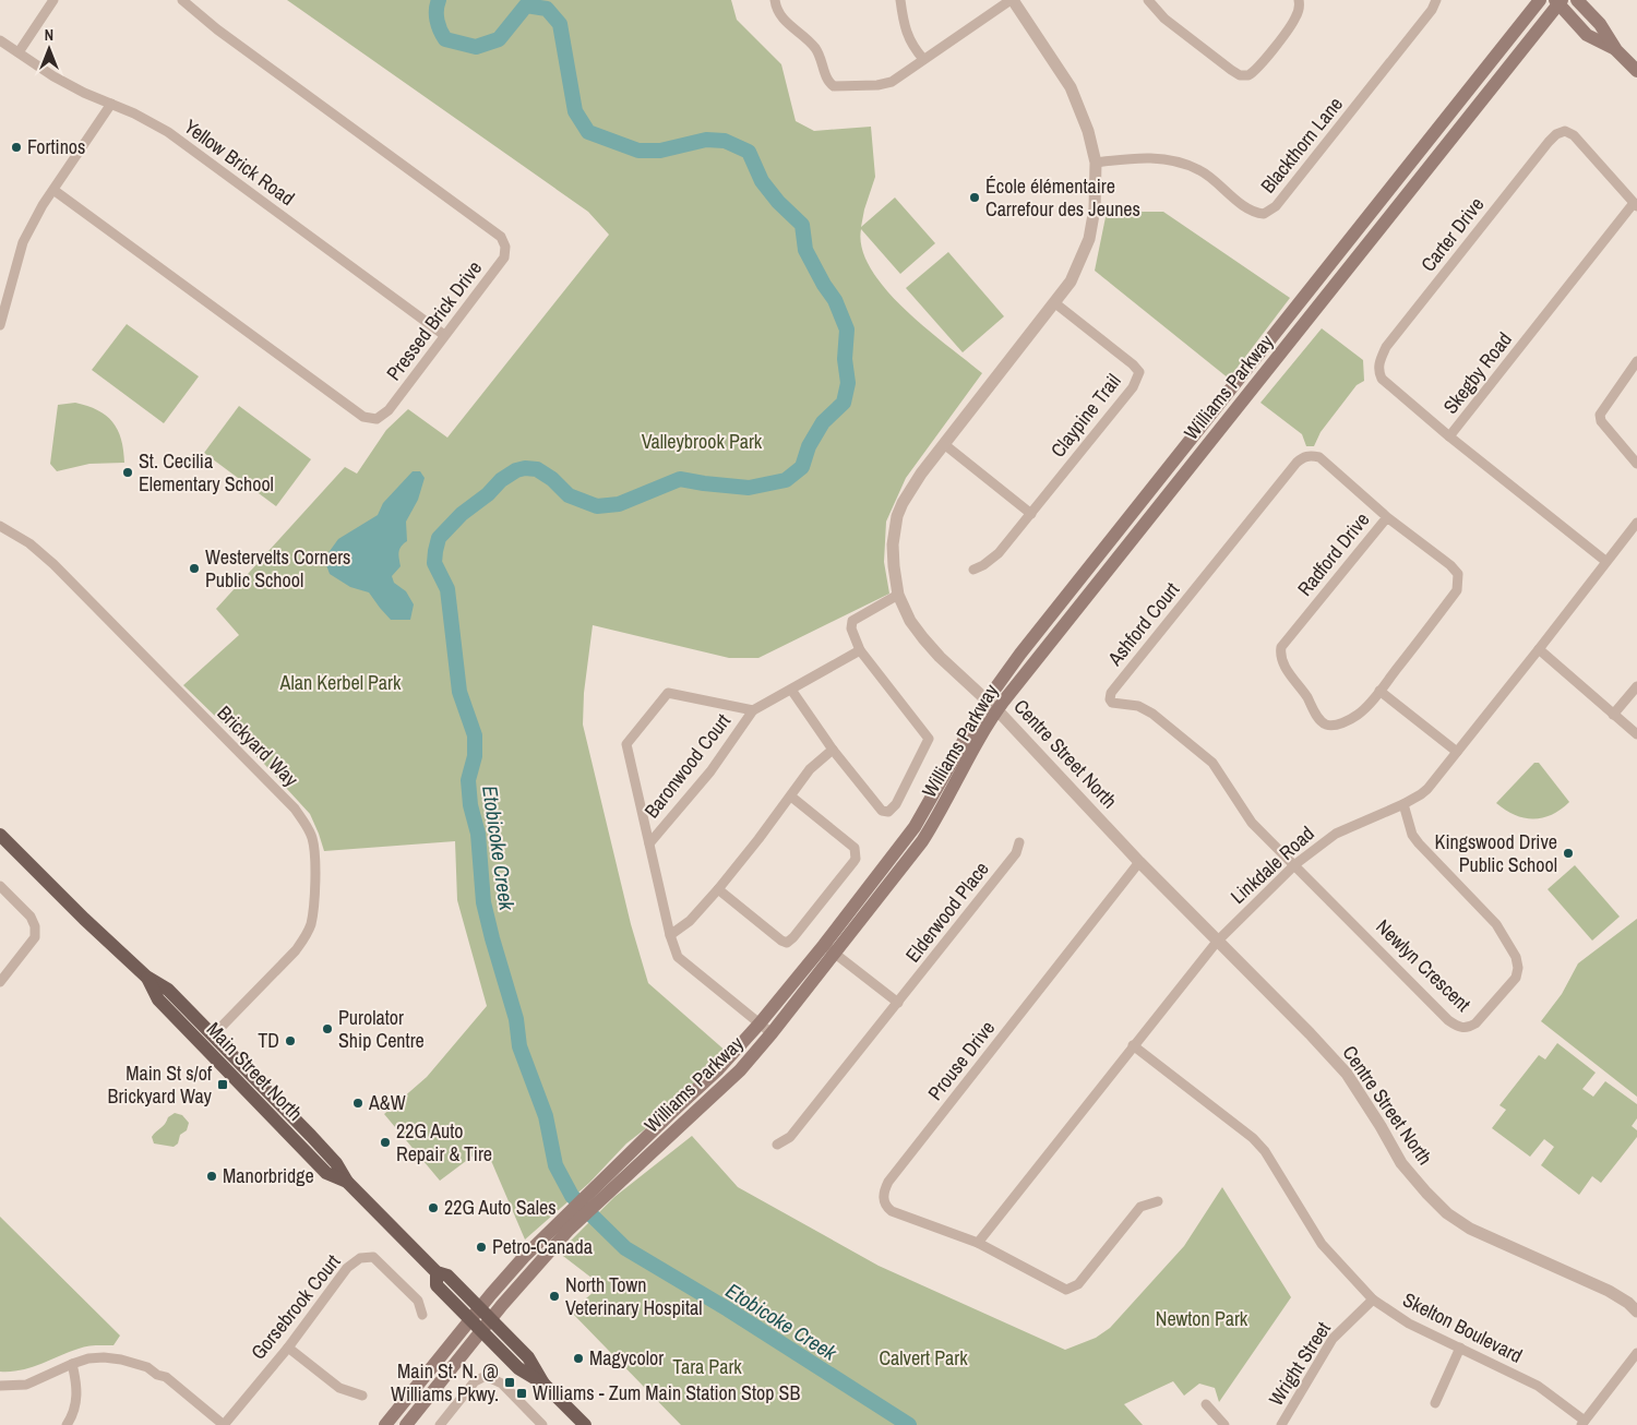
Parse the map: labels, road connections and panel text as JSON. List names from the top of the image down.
{
  "streets": {
    "main road": ["Williams Parkway", "Main Street North"],
    "street": [
      "Blackthorn Lane",
      "Yellow Brick Road",
      "Carter Drive",
      "Pressed Brick Drive",
      "Skegby Road",
      "Claypine Trail",
      "Radford Drive",
      "Ashford Court",
      "Brickyard Way",
      "Centre Street North",
      "Baronwood Court",
      "Linkdale Road",
      "Elderwood Place",
      "Newlyn Crescent",
      "Prouse Drive",
      "Gorsebrook Court",
      "Skelton Boulevard",
      "Wright Street"
    ]
  },
  "crossings": [
    ["Blackthorn Lane", "Centre Street North"],
    ["Yellow Brick Road", "Pressed Brick Drive"],
    ["Carter Drive", "Skegby Road"],
    ["Skegby Road", "Linkdale Road"],
    ["Williams Parkway", "Centre Street North"],
    ["Williams Parkway", "Baronwood Court"],
    ["Williams Parkway", "Main Street North"],
    ["Claypine Trail", "Centre Street North"],
    ["Radford Drive", "Ashford Court"],
    ["Ashford Court", "Linkdale Road"],
    ["Ashford Court", "Newlyn Crescent"],
    ["Brickyard Way", "Main Street North"],
    ["Centre Street North", "Linkdale Road"],
    ["Centre Street North", "Prouse Drive"],
    ["Linkdale Road", "Newlyn Crescent"],
    ["Linkdale Road", "Prouse Drive"],
    ["Linkdale Road", "Skelton Boulevard"],
    ["Skelton Boulevard", "Wright Street"]
  ],
  "water": ["Etobicoke Creek"],
  "parks": [
    "Valleybrook Park",
    "Alan Kerbel Park",
    "Newton Park",
    "Calvert Park",
    "Tara Park"
  ],
  "places": {
    "other": [
      "Fortinos",
      "École élémentaire Carrefour des Jeunes",
      "St. Cecilia Elementary School",
      "Westervelts Corners Public School",
      "Kingswood Drive Public School",
      "Purolator Ship Centre",
      "TD",
      "A&W",
      "22G Auto Repair & Tire",
      "Manorbridge",
      "22G Auto Sales",
      "Petro-Canada",
      "North Town Veterinary Hospital",
      "Magycolor"
    ],
    "transit": ["Main St s/of Brickyard Way", "Main St. N. @ Williams Pkwy.", "Williams - Zum Main Station Stop SB"]
  },
  "north": "top"
}
